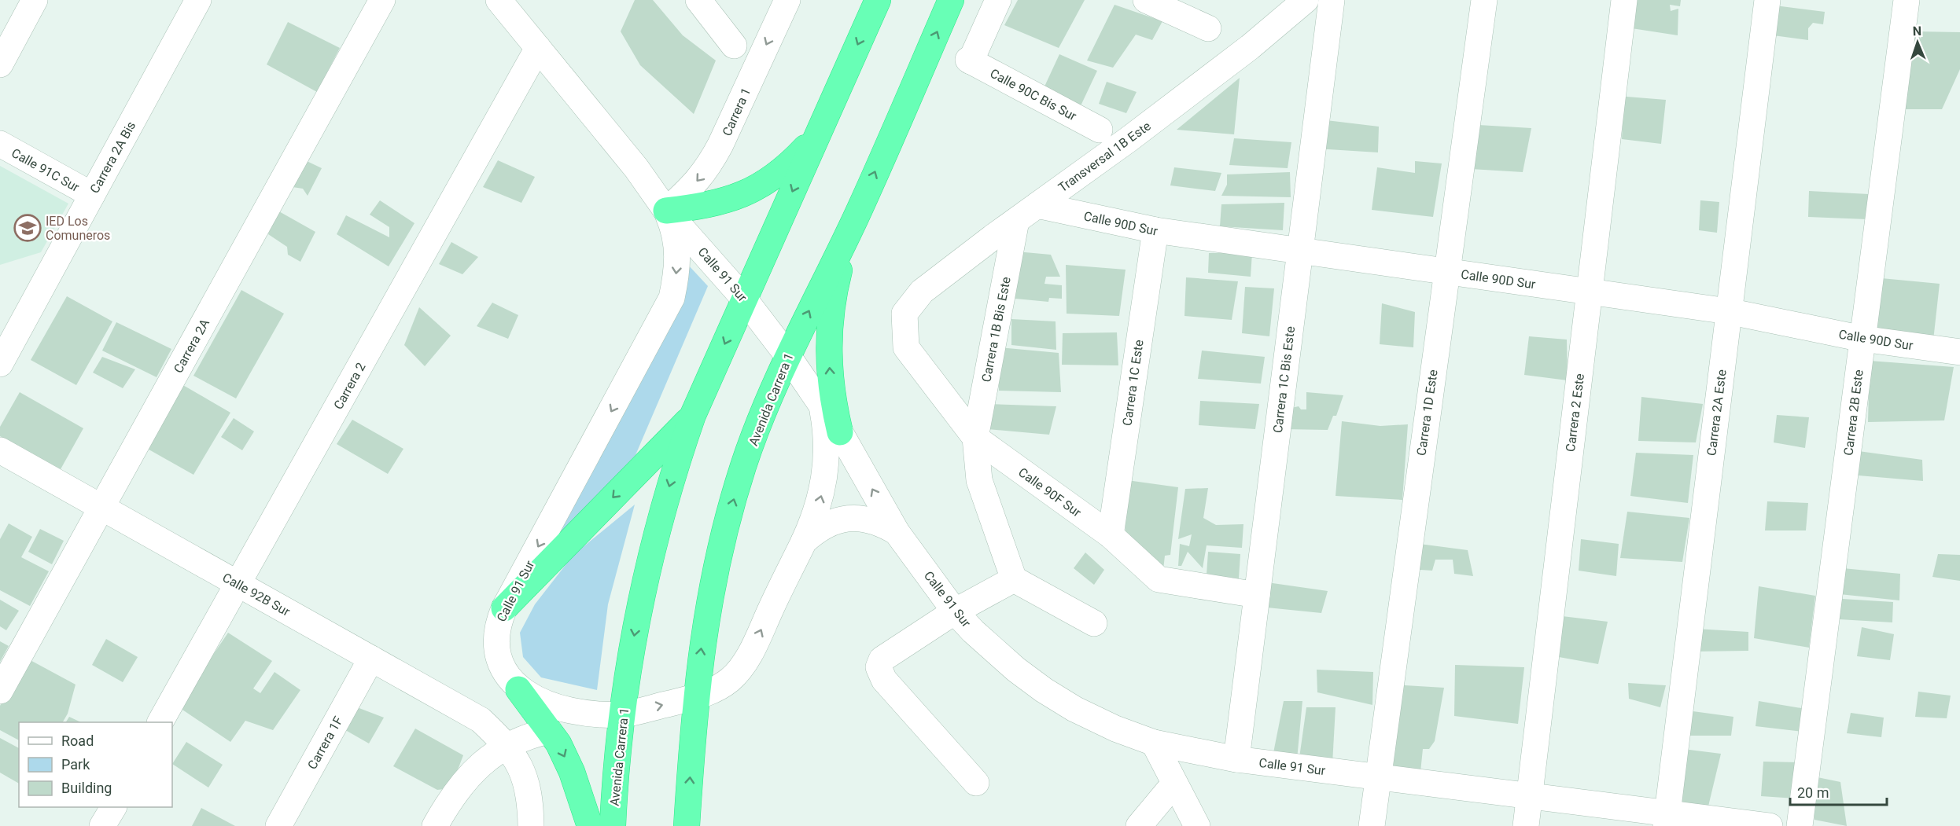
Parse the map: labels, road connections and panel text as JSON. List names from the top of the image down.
{
  "streets": {
    "highway": ["Avenida Carrera 1"],
    "street": [
      "Calle 90C Bis Sur",
      "Carrera 1",
      "Transversal 1B Este",
      "Carrera 2A Bis",
      "Calle 91C Sur",
      "Calle 90D Sur",
      "Calle 91 Sur",
      "Carrera 1B Bis Este",
      "Carrera 2A",
      "Carrera 1C Bis Este",
      "Carrera 1C Este",
      "Carrera 2",
      "Carrera 1D Este",
      "Carrera 2 Este",
      "Carrera 2A Este",
      "Carrera 2B Este",
      "Calle 90F Sur",
      "Calle 92B Sur",
      "Carrera 1F"
    ]
  },
  "crossings": [
    ["Carrera 1", "Calle 91 Sur"],
    ["Transversal 1B Este", "Calle 90D Sur"],
    ["Transversal 1B Este", "Carrera 1B Bis Este"],
    ["Transversal 1B Este", "Calle 90F Sur"],
    ["Carrera 2A Bis", "Calle 91C Sur"],
    ["Calle 90D Sur", "Carrera 1C Bis Este"],
    ["Calle 90D Sur", "Carrera 1C Este"],
    ["Calle 90D Sur", "Carrera 1D Este"],
    ["Calle 90D Sur", "Carrera 2 Este"],
    ["Calle 90D Sur", "Carrera 2A Este"],
    ["Calle 90D Sur", "Carrera 2B Este"],
    ["Calle 91 Sur", "Carrera 1C Bis Este"],
    ["Calle 91 Sur", "Carrera 2"],
    ["Calle 91 Sur", "Avenida Carrera 1"],
    ["Calle 91 Sur", "Carrera 1D Este"],
    ["Calle 91 Sur", "Carrera 2 Este"],
    ["Calle 91 Sur", "Carrera 2A Este"],
    ["Carrera 1B Bis Este", "Calle 90F Sur"],
    ["Carrera 2A", "Calle 92B Sur"],
    ["Carrera 1C Bis Este", "Calle 90F Sur"],
    ["Carrera 1C Este", "Calle 90F Sur"],
    ["Carrera 2", "Calle 92B Sur"],
    ["Calle 92B Sur", "Carrera 1F"]
  ],
  "one_way": ["Carrera 1"],
  "places": {
    "school or university": ["IED Los Comuneros"]
  },
  "legend": ["Road", "Park", "Building"],
  "scale_bar": "20 m",
  "north": "top"
}
